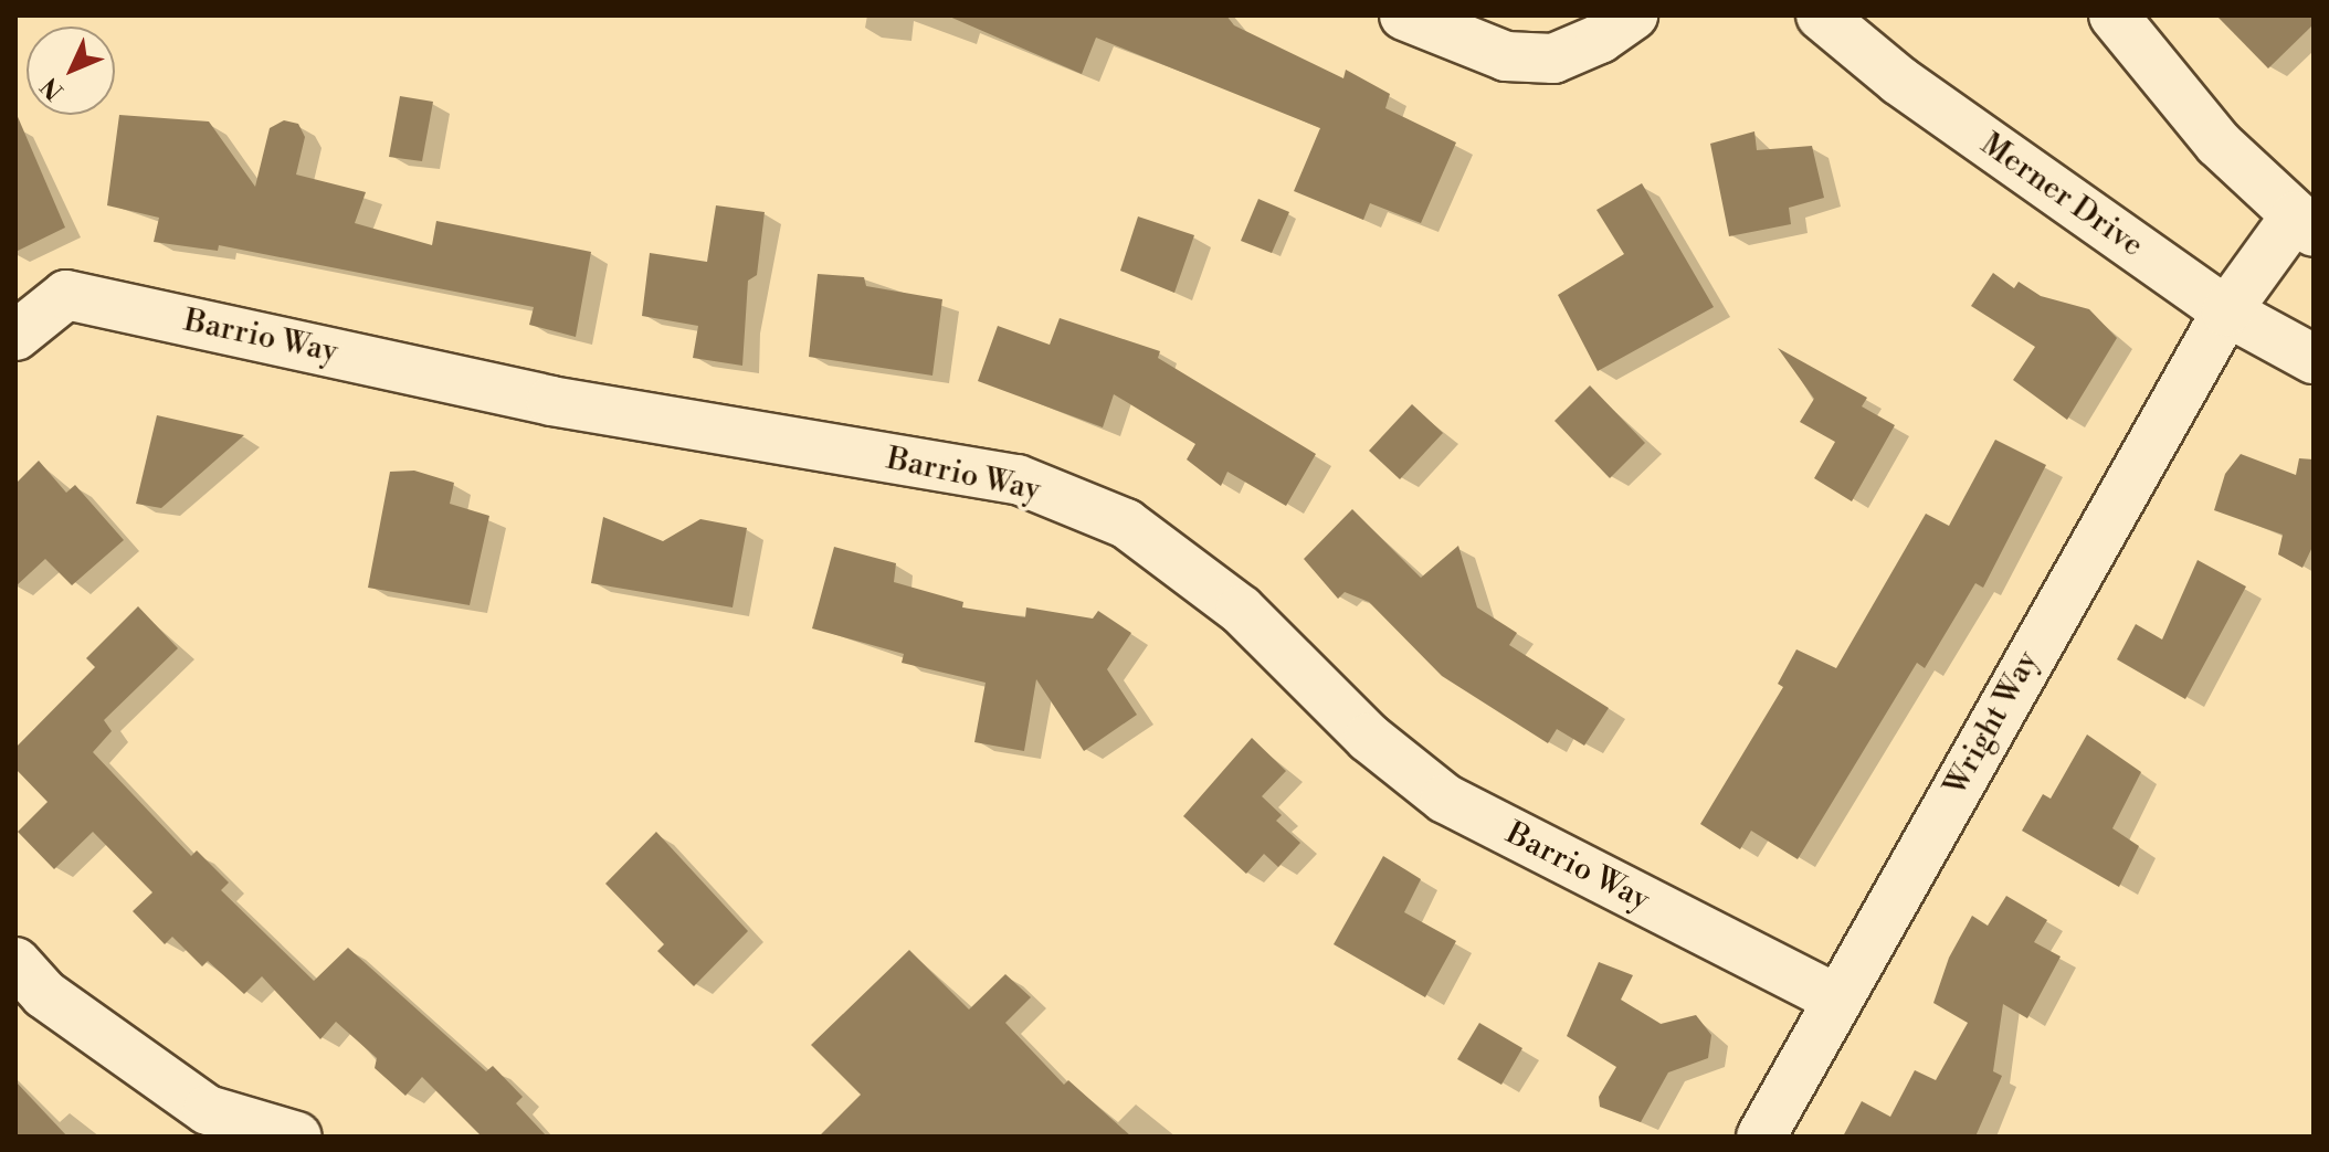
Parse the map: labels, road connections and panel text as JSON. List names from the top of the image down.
{
  "streets": {
    "street": ["Merner Drive", "Barrio Way", "Wright Way"]
  },
  "crossings": [
    ["Merner Drive", "Wright Way"],
    ["Barrio Way", "Wright Way"]
  ],
  "north": "bottom left"
}
